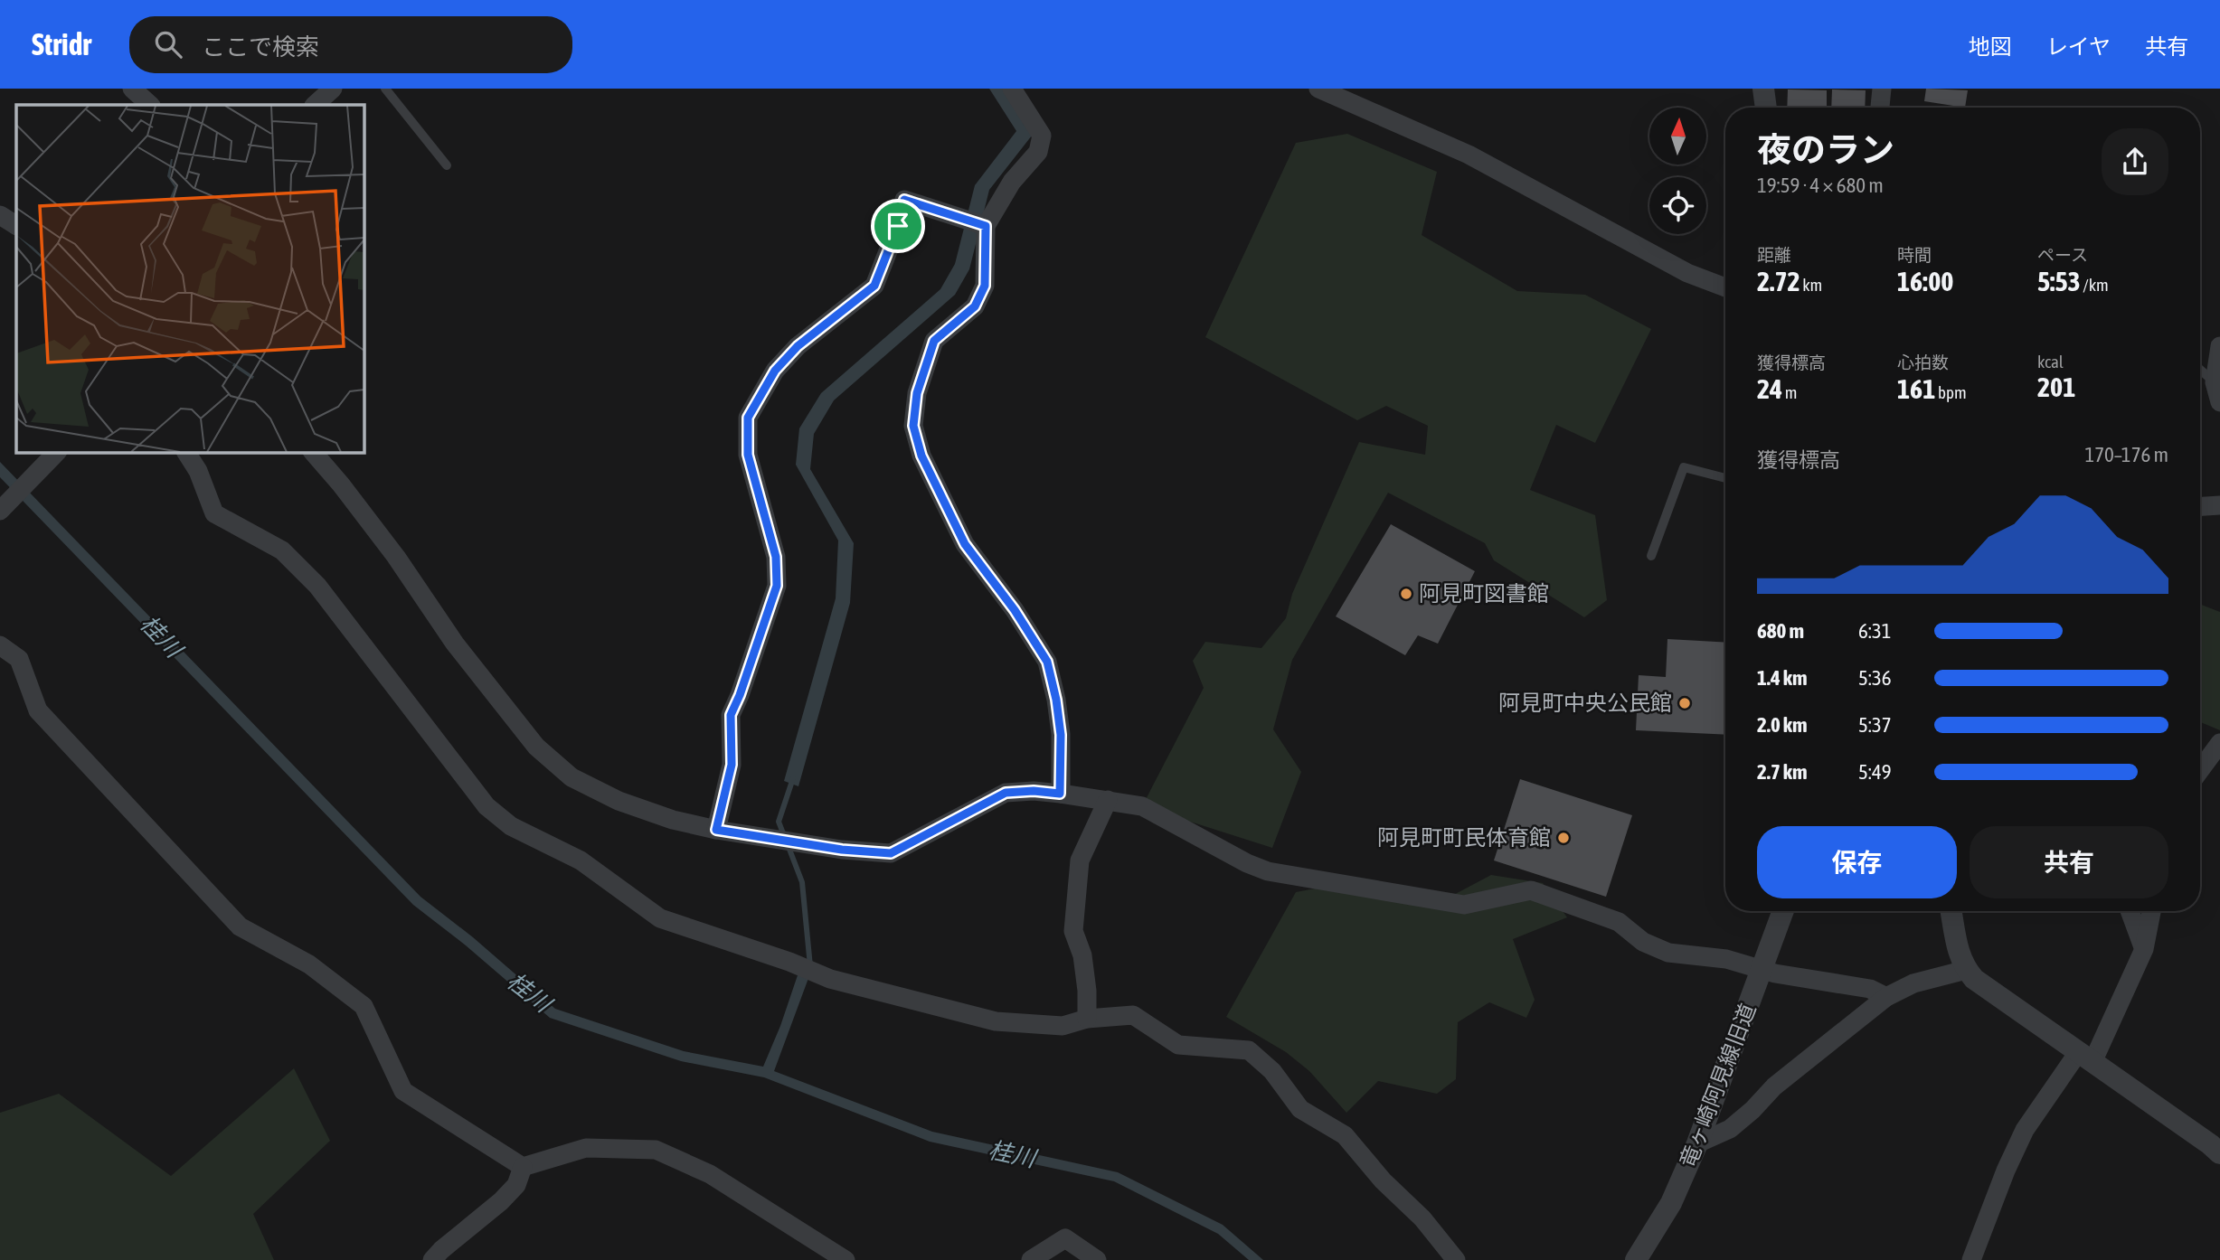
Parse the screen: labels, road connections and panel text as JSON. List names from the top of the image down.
{
  "streets": {
    "street": ["竜ヶ崎阿見線旧道"]
  },
  "water": ["桂川"],
  "places": ["阿見町図書館", "阿見町中央公民館", "阿見町町民体育館"],
  "north": "top",
  "page": {
    "header": "Stridr",
    "search": "ここで検索",
    "nav": ["地図", "レイヤ", "共有"],
    "heading": ["夜のラン", "19:59 · 4 × 680 m"],
    "stats": [
      ["距離", "2.72 km"],
      ["時間", "16:00"],
      ["ペース", "5:53 /km"],
      ["獲得標高", "24 m"],
      ["心拍数", "161 bpm"],
      ["kcal", "201"]
    ],
    "chart": ["獲得標高", "170–176 m"],
    "list": [
      {
        "name": "680 m",
        "note": "6:31"
      },
      {
        "name": "1.4 km",
        "note": "5:36"
      },
      {
        "name": "2.0 km",
        "note": "5:37"
      },
      {
        "name": "2.7 km",
        "note": "5:49"
      }
    ],
    "buttons": ["保存", "共有"]
  }
}
